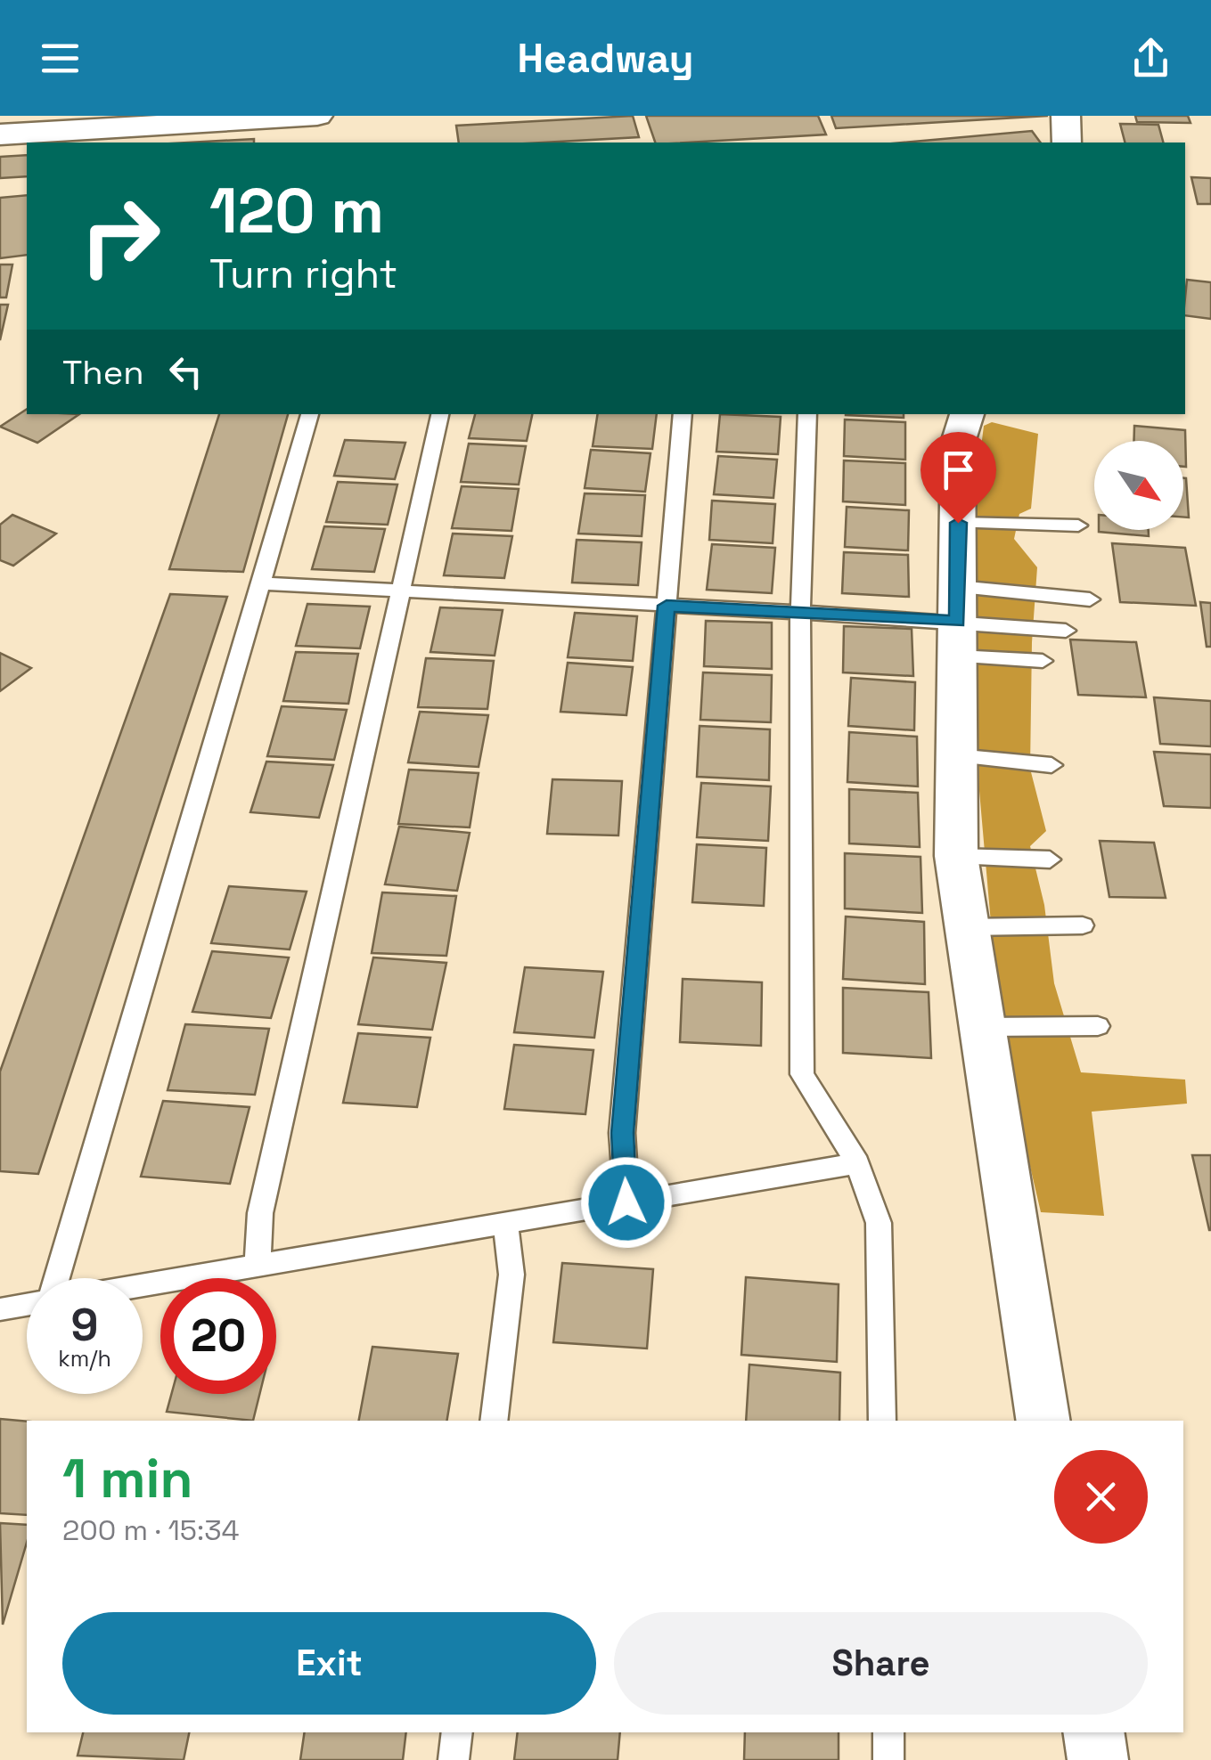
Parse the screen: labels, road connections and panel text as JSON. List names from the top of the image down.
{
  "north": "bottom right",
  "page": {
    "header": "Headway",
    "turn": ["120 m", "Turn right"],
    "then": "Then",
    "speed": "9 km/h",
    "limit": "20",
    "heading": ["1 min", "200 m · 15:34"],
    "buttons": ["Exit", "Share"]
  }
}
